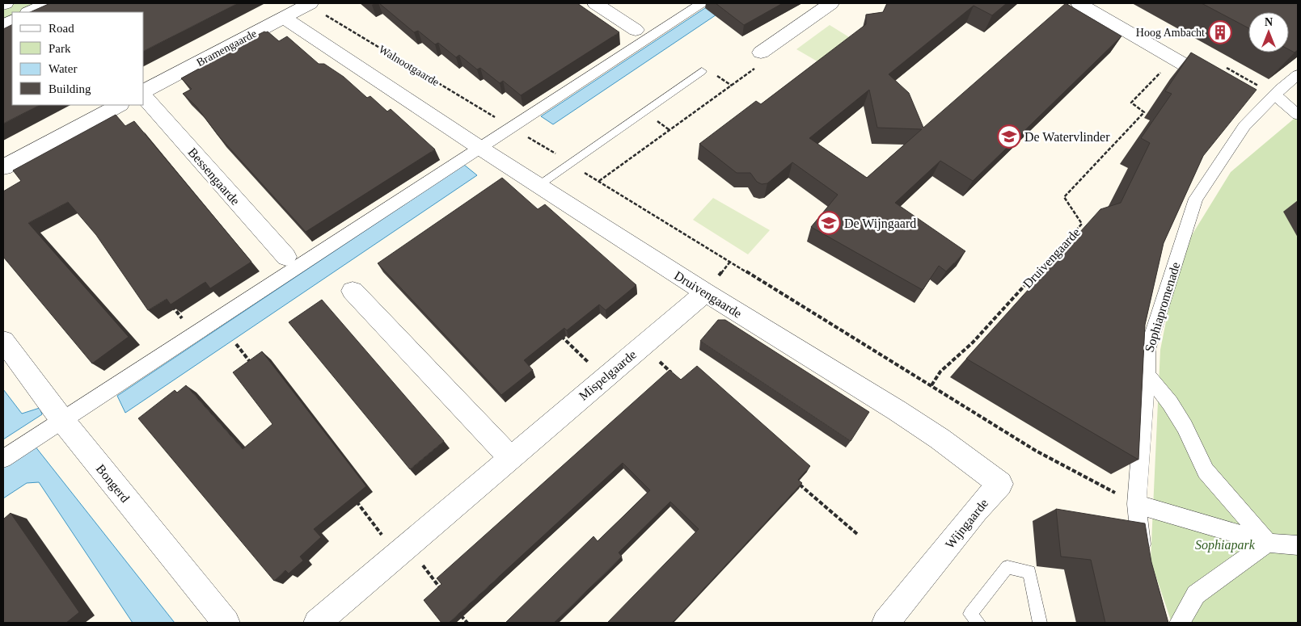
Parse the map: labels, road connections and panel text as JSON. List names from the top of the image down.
{
  "streets": {
    "street": [
      "Bramengaarde",
      "Bessengaarde",
      "Druivengaarde",
      "Sophiapromenade",
      "Mispelgaarde",
      "Bongerd",
      "Wijngaarde"
    ],
    "path": ["Walnootgaarde"]
  },
  "crossings": [
    ["Bramengaarde", "Walnootgaarde"],
    ["Druivengaarde", "Mispelgaarde"],
    ["Druivengaarde", "Wijngaarde"]
  ],
  "parks": ["Sophiapark"],
  "places": {
    "building": ["Hoog Ambacht"],
    "school or university": ["De Watervlinder", "De Wijngaard"]
  },
  "legend": [
    "Road",
    "Park",
    "Water",
    "Building"
  ],
  "north": "top"
}
